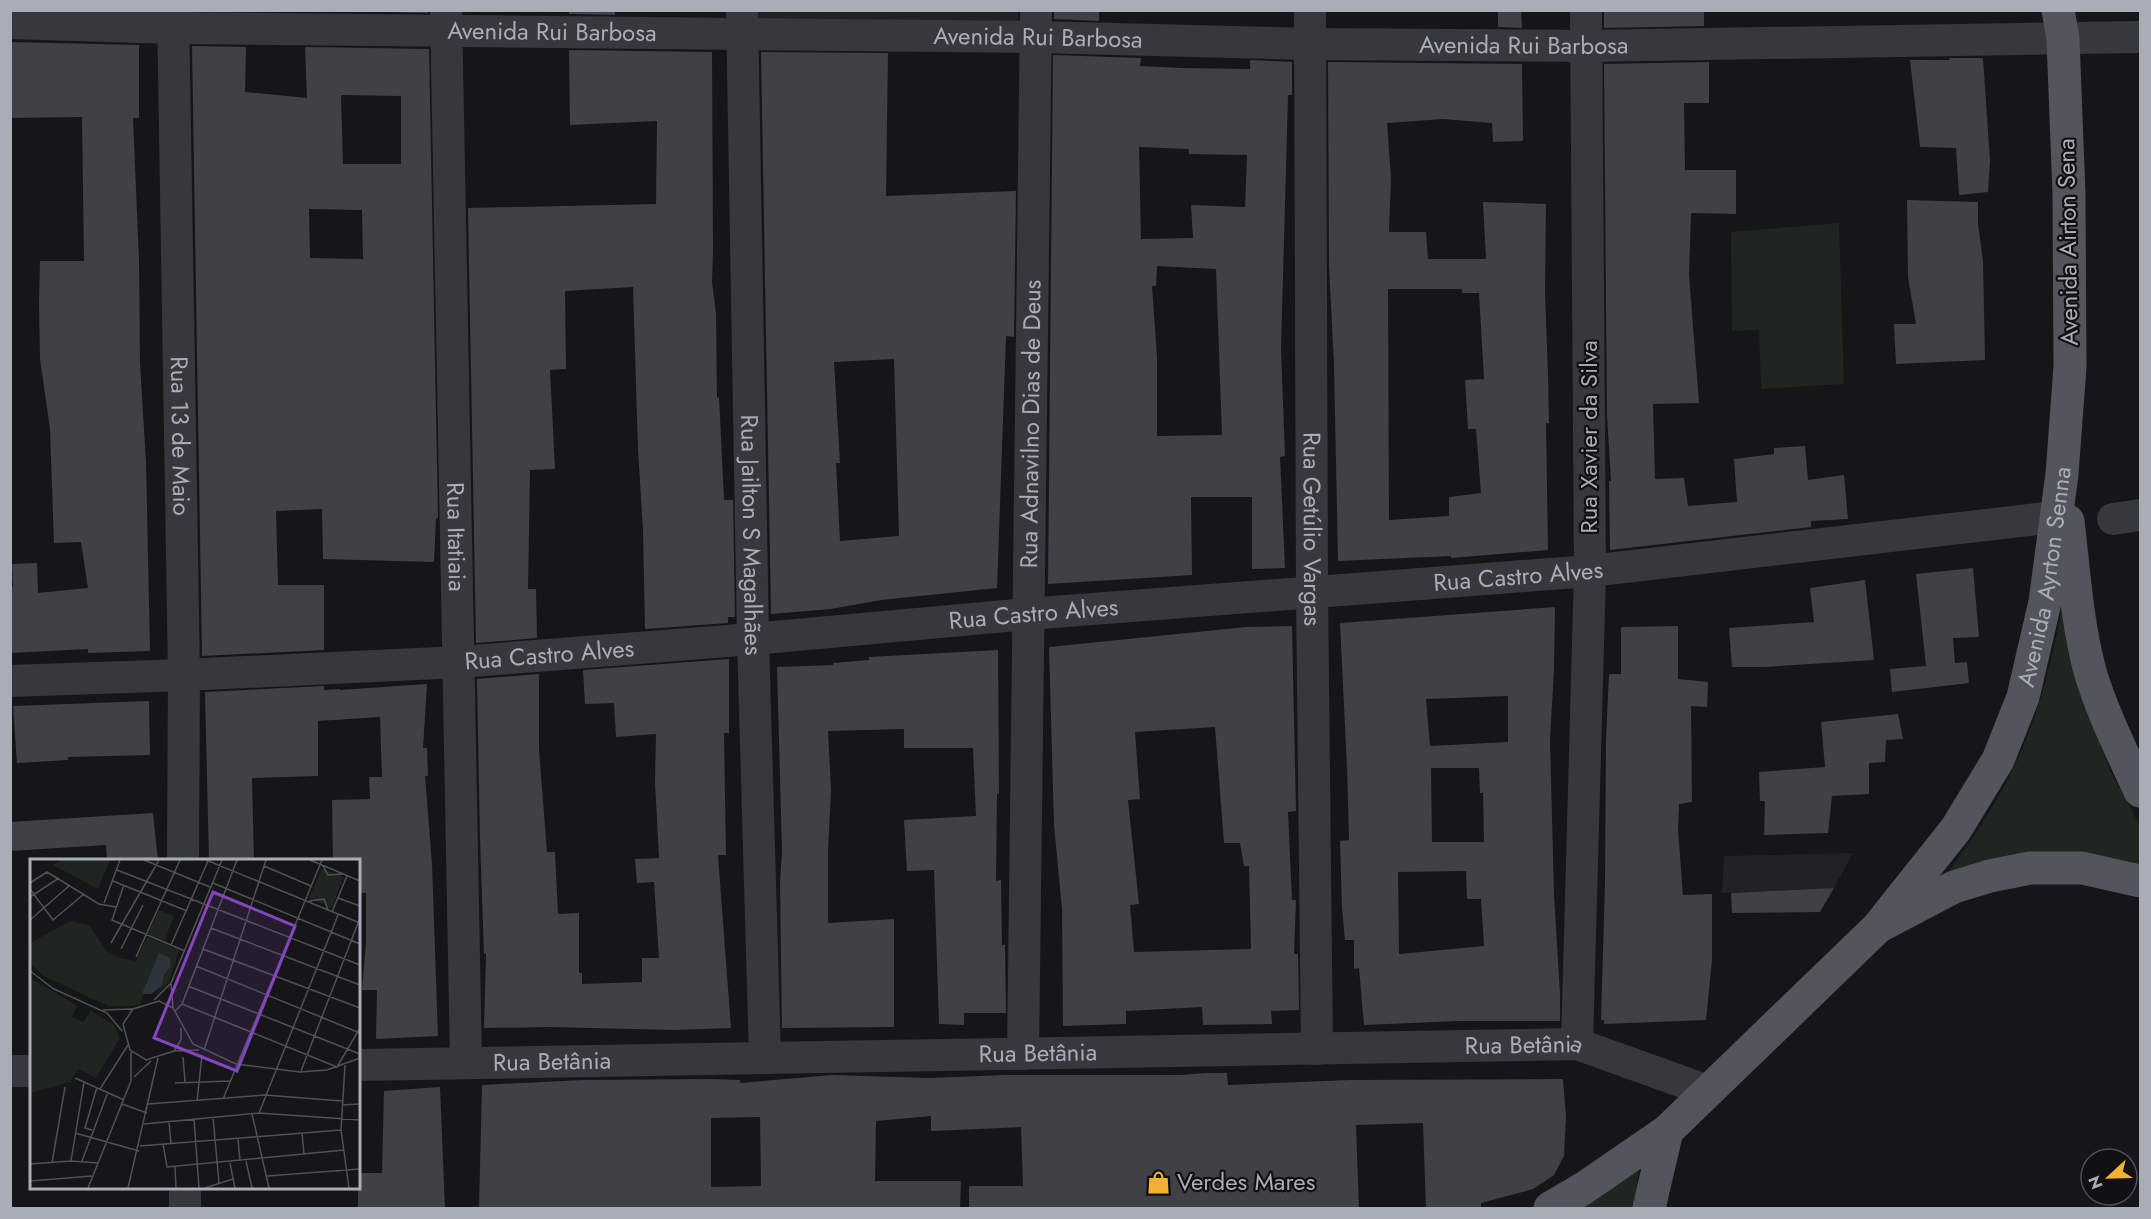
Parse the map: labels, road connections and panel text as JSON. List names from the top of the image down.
{
  "streets": {
    "main road": ["Avenida Airton Sena", "Avenida Ayrton Senna"],
    "street": [
      "Avenida Rui Barbosa",
      "Rua Adnavilno Dias de Deus",
      "Rua 13 de Maio",
      "Rua Xavier da Silva",
      "Rua Getúlio Vargas",
      "Rua Jailton S Magalhães",
      "Rua Itatiaia",
      "Rua Castro Alves",
      "Rua Betânia"
    ]
  },
  "crossings": [
    ["Avenida Rui Barbosa", "Avenida Airton Sena"],
    ["Avenida Rui Barbosa", "Rua Adnavilno Dias de Deus"],
    ["Avenida Rui Barbosa", "Rua 13 de Maio"],
    ["Avenida Rui Barbosa", "Rua Xavier da Silva"],
    ["Avenida Rui Barbosa", "Rua Getúlio Vargas"],
    ["Avenida Rui Barbosa", "Rua Jailton S Magalhães"],
    ["Avenida Rui Barbosa", "Rua Itatiaia"],
    ["Avenida Airton Sena", "Avenida Ayrton Senna"],
    ["Rua Adnavilno Dias de Deus", "Rua Castro Alves"],
    ["Rua Adnavilno Dias de Deus", "Rua Betânia"],
    ["Rua 13 de Maio", "Rua Castro Alves"],
    ["Rua Xavier da Silva", "Rua Castro Alves"],
    ["Rua Xavier da Silva", "Rua Betânia"],
    ["Rua Getúlio Vargas", "Rua Castro Alves"],
    ["Rua Getúlio Vargas", "Rua Betânia"],
    ["Rua Jailton S Magalhães", "Rua Castro Alves"],
    ["Rua Jailton S Magalhães", "Rua Betânia"],
    ["Rua Itatiaia", "Rua Castro Alves"],
    ["Rua Itatiaia", "Rua Betânia"],
    ["Rua Castro Alves", "Avenida Ayrton Senna"]
  ],
  "places": {
    "shop": ["Verdes Mares"]
  },
  "north": "left"
}
